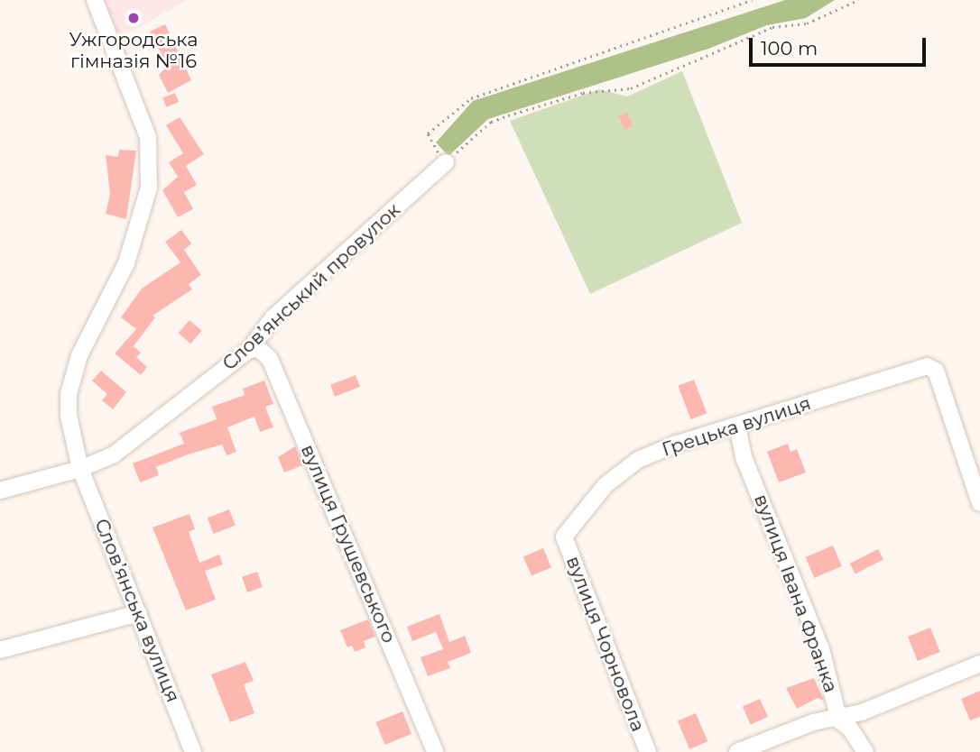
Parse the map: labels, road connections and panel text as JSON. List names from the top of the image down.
{
  "streets": {
    "street": [
      "Словʼянський провулок",
      "Грецька вулиця",
      "вулиця Грушевського",
      "вулиця Івана Франка",
      "Словʼянська вулиця",
      "вулиця Чорновола"
    ]
  },
  "crossings": [
    ["Словʼянський провулок", "вулиця Грушевського"],
    ["Словʼянський провулок", "Словʼянська вулиця"],
    ["Грецька вулиця", "вулиця Івана Франка"],
    ["Грецька вулиця", "вулиця Чорновола"]
  ],
  "places": ["Ужгородська гімназія №16"],
  "scale_bar": "100 m"
}
